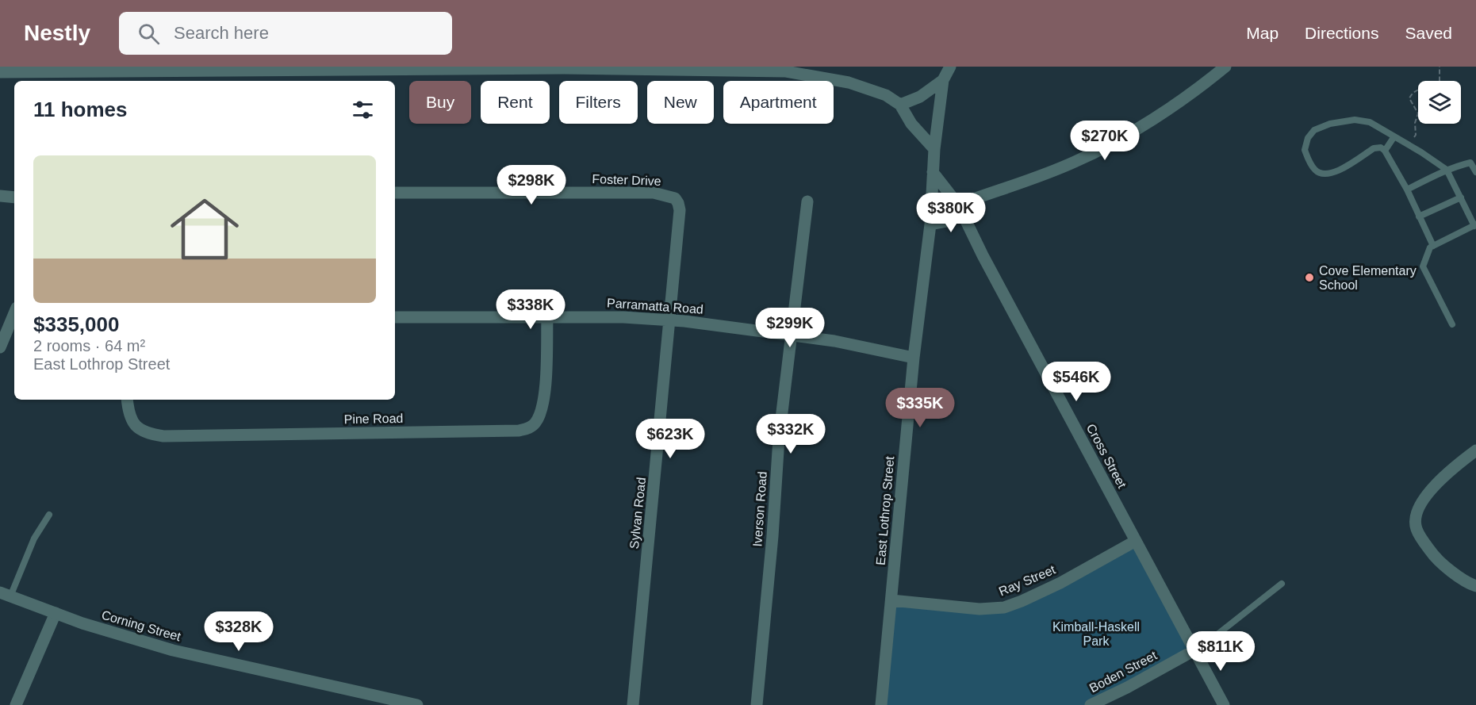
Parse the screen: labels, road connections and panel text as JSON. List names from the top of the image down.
{
  "streets": {
    "street": [
      "Foster Drive",
      "Parramatta Road",
      "Pine Road",
      "Cross Street",
      "Iverson Road",
      "East Lothrop Street",
      "Sylvan Road",
      "Ray Street",
      "Corning Street",
      "Boden Street"
    ]
  },
  "crossings": [
    ["Foster Drive", "Sylvan Road"],
    ["Parramatta Road", "Pine Road"],
    ["Parramatta Road", "Iverson Road"],
    ["Parramatta Road", "East Lothrop Street"],
    ["Parramatta Road", "Sylvan Road"],
    ["Cross Street", "East Lothrop Street"],
    ["Cross Street", "Ray Street"],
    ["Cross Street", "Boden Street"],
    ["East Lothrop Street", "Ray Street"]
  ],
  "parks": ["Kimball-Haskell Park"],
  "places": ["Cove Elementary School"],
  "page": {
    "header": "Nestly",
    "search": "Search here",
    "nav": ["Map", "Directions", "Saved"],
    "chip": [
      "Buy",
      "Rent",
      "Filters",
      "New",
      "Apartment"
    ],
    "heading": "11 homes",
    "price": [
      "$270K",
      "$298K",
      "$380K",
      "$338K",
      "$299K",
      "$546K",
      "$335K",
      "$332K",
      "$623K",
      "$328K",
      "$811K"
    ],
    "list": [
      {
        "name": "$335,000",
        "note": "2 rooms · 64 m² · East Lothrop Street"
      }
    ]
  }
}
